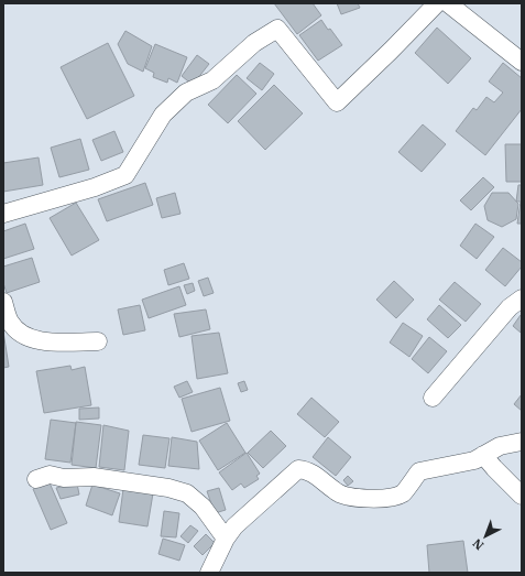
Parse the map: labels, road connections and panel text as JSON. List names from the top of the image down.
{
  "north": "bottom left"
}
